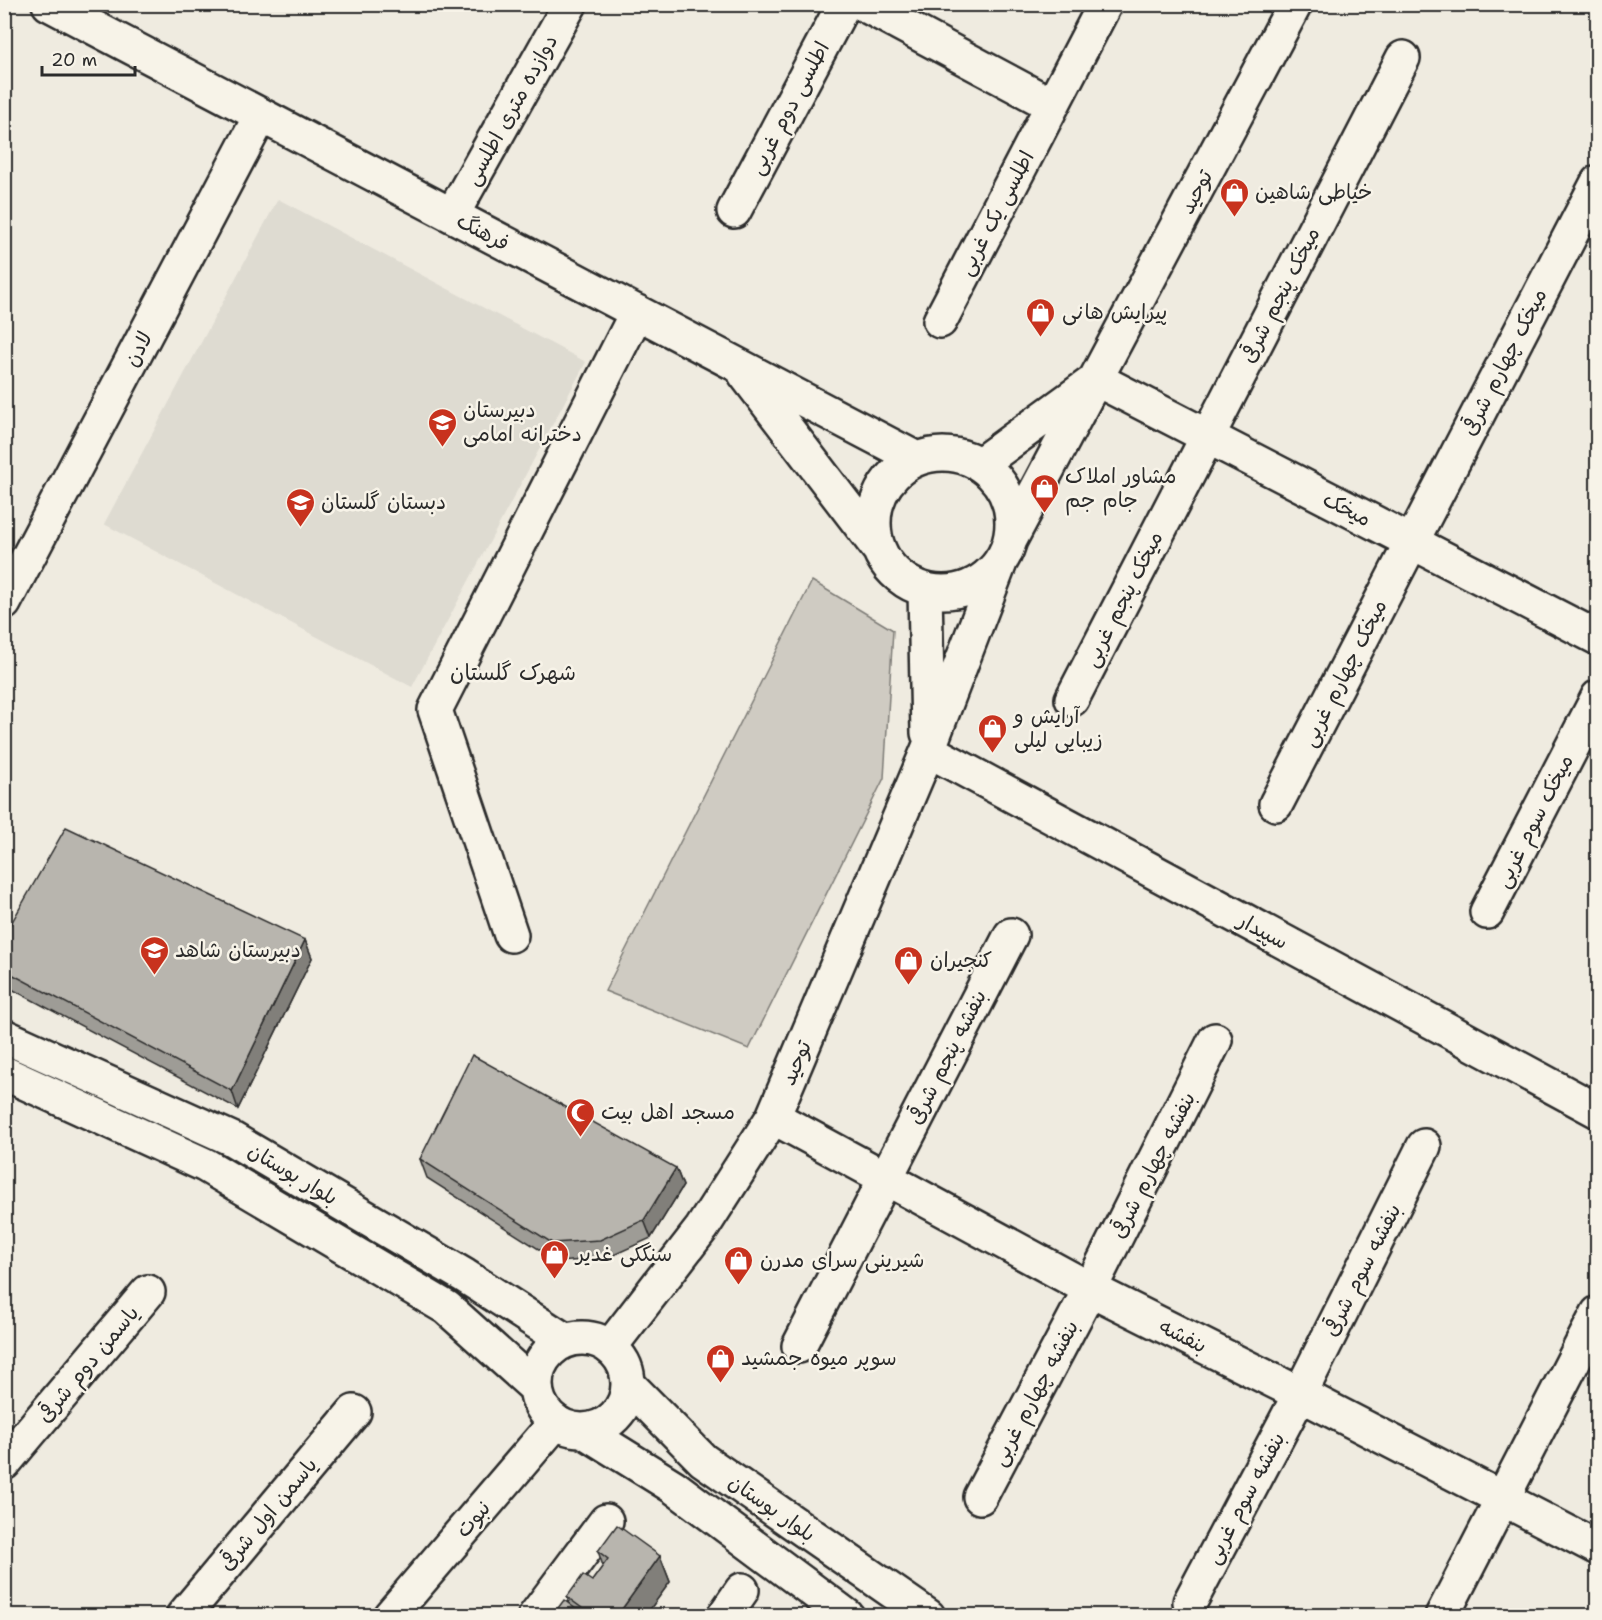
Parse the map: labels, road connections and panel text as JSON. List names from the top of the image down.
{
  "streets": {
    "street": [
      "اطلسی دوم غربی",
      "دوازده متری اطلسی",
      "توحید",
      "اطلسی یک غربی",
      "فرهنگ",
      "میخک پنجم شرقی",
      "لادن",
      "میخک چهارم شرقی",
      "میخک",
      "میخک پنجم غربی",
      "میخک چهارم غربی",
      "میخک سوم غربی",
      "سپیدار",
      "بنفشه پنجم شرقی",
      "بنفشه چهارم شرقی",
      "بلوار بوستان",
      "بنفشه سوم شرقی",
      "بنفشه",
      "یاسمن دوم شرقی",
      "بنفشه چهارم غربی",
      "بنفشه سوم غربی",
      "یاسمن اول شرقی",
      "نبوت"
    ]
  },
  "crossings": [
    ["دوازده متری اطلسی", "فرهنگ"],
    ["توحید", "فرهنگ"],
    ["توحید", "میخک"],
    ["توحید", "سپیدار"],
    ["توحید", "بلوار بوستان"],
    ["توحید", "بنفشه"],
    ["توحید", "نبوت"],
    ["فرهنگ", "لادن"],
    ["میخک پنجم شرقی", "میخک"],
    ["میخک پنجم شرقی", "میخک پنجم غربی"],
    ["میخک چهارم شرقی", "میخک"],
    ["میخک چهارم شرقی", "میخک چهارم غربی"],
    ["میخک", "میخک پنجم غربی"],
    ["میخک", "میخک چهارم غربی"],
    ["بنفشه پنجم شرقی", "بنفشه"],
    ["بنفشه چهارم شرقی", "بنفشه"],
    ["بنفشه چهارم شرقی", "بنفشه چهارم غربی"],
    ["بلوار بوستان", "نبوت"],
    ["بنفشه سوم شرقی", "بنفشه"],
    ["بنفشه سوم شرقی", "بنفشه سوم غربی"],
    ["بنفشه", "بنفشه چهارم غربی"],
    ["بنفشه", "بنفشه سوم غربی"]
  ],
  "districts": ["شهرک گلستان"],
  "places": {
    "shop": [
      "خیاطی شاهین",
      "پیرایش هانی",
      "مشاور املاک جام جم",
      "آرایش و زیبایی لیلی",
      "کنجیران",
      "سنگکی غدیر",
      "شیرینی سرای مدرن",
      "سوپر میوه جمشید"
    ],
    "school or university": ["دبیرستان دخترانه امامی", "دبستان گلستان", "دبیرستان شاهد"],
    "mosque": ["مسجد اهل بیت"]
  },
  "scale_bar": "20 m"
}
